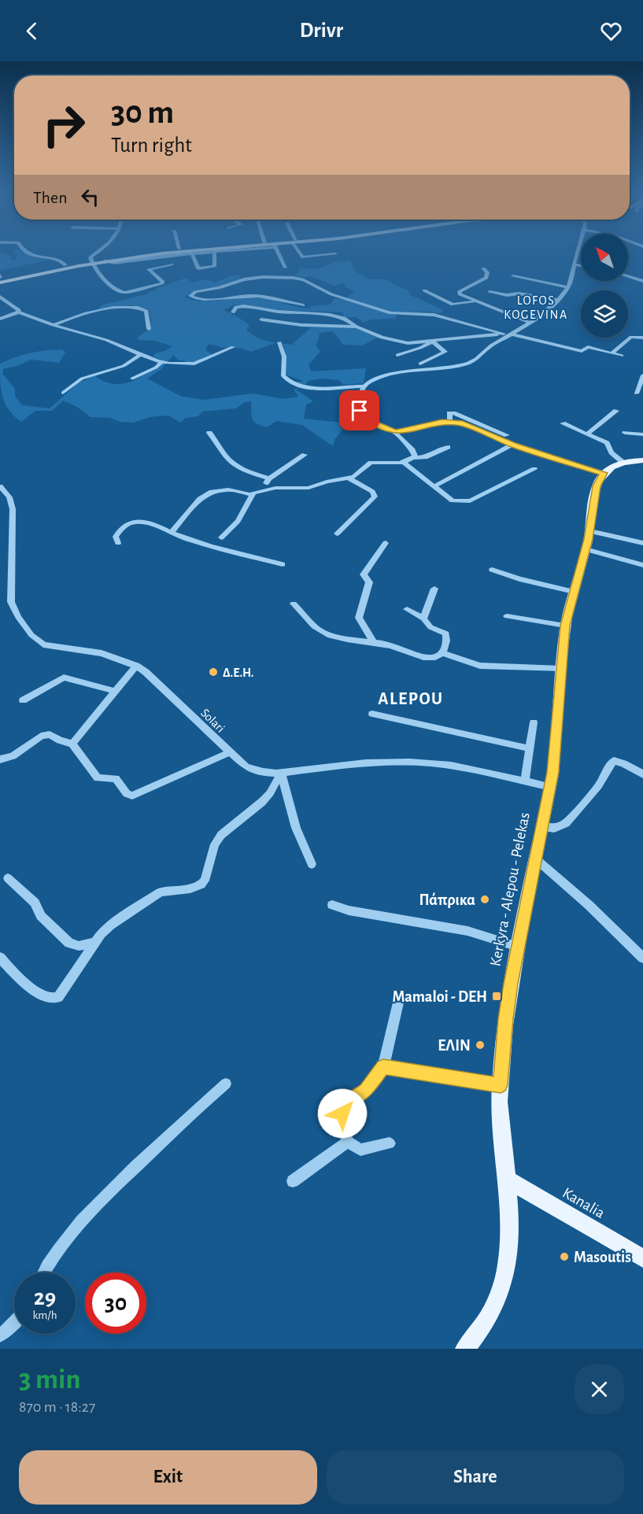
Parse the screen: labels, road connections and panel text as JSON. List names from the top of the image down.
{
  "streets": {
    "main road": ["Kerkyra - Alepou - Pelekas", "Kanalia"],
    "street": ["Solari"]
  },
  "crossings": [
    ["Solari", "Kerkyra - Alepou - Pelekas"],
    ["Kerkyra - Alepou - Pelekas", "Kanalia"]
  ],
  "districts": ["LOFOS KOGEVINA", "ALEPOU"],
  "places": {
    "other": [
      "Δ.Ε.Η.",
      "Πάπρικα",
      "ΕΛΙΝ",
      "Masoutis"
    ],
    "transit": ["Mamaloi - DEH"]
  },
  "north": "top left",
  "page": {
    "header": "Drivr",
    "turn": ["30 m", "Turn right"],
    "then": "Then",
    "speed": "29 km/h",
    "limit": "30",
    "heading": ["3 min", "870 m · 18:27"],
    "buttons": ["Exit", "Share"]
  }
}
